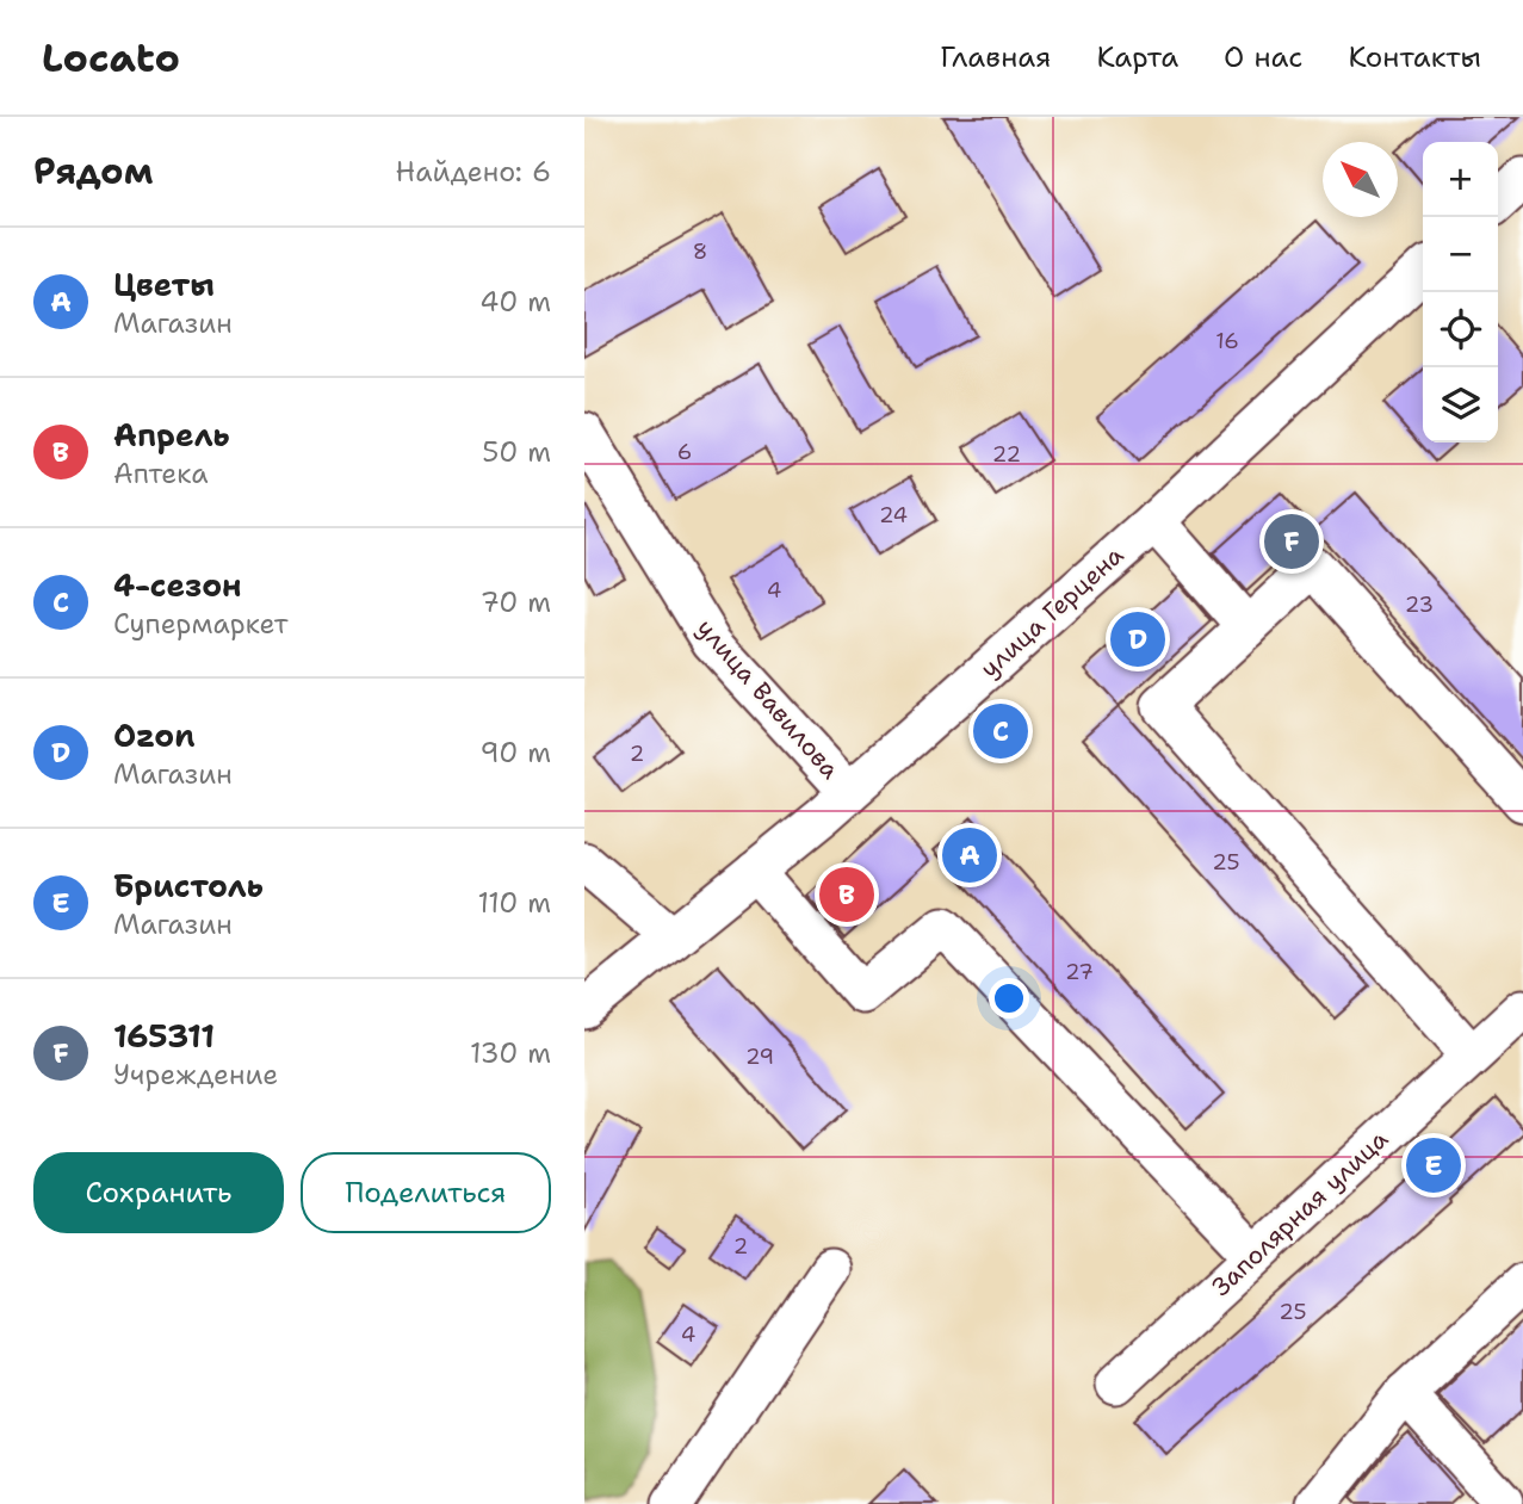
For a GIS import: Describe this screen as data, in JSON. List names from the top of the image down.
{
  "streets": {
    "street": ["улица Герцена", "улица Вавилова", "Заполярная улица"]
  },
  "crossings": [
    ["улица Герцена", "улица Вавилова"]
  ],
  "house_numbers": [
    "8",
    "16",
    "6",
    "22",
    "24",
    "4",
    "23",
    "2",
    "25",
    "27",
    "29",
    "2",
    "25",
    "4"
  ],
  "north": "top left",
  "page": {
    "header": "Locato",
    "nav": [
      "Главная",
      "Карта",
      "О нас",
      "Контакты"
    ],
    "heading": ["Рядом", "Найдено: 6"],
    "map_buttons": ["+", "−"],
    "list": [
      {
        "mark": "A",
        "name": "Цветы",
        "note": "Магазин",
        "value": "40 m"
      },
      {
        "mark": "B",
        "name": "Апрель",
        "note": "Аптека",
        "value": "50 m"
      },
      {
        "mark": "C",
        "name": "4-сезон",
        "note": "Супермаркет",
        "value": "70 m"
      },
      {
        "mark": "D",
        "name": "Ozon",
        "note": "Магазин",
        "value": "90 m"
      },
      {
        "mark": "E",
        "name": "Бристоль",
        "note": "Магазин",
        "value": "110 m"
      },
      {
        "mark": "F",
        "name": "165311",
        "note": "Учреждение",
        "value": "130 m"
      }
    ],
    "pins": [
      "F",
      "D",
      "C",
      "A",
      "B",
      "E"
    ],
    "buttons": ["Сохранить", "Поделиться"]
  }
}
